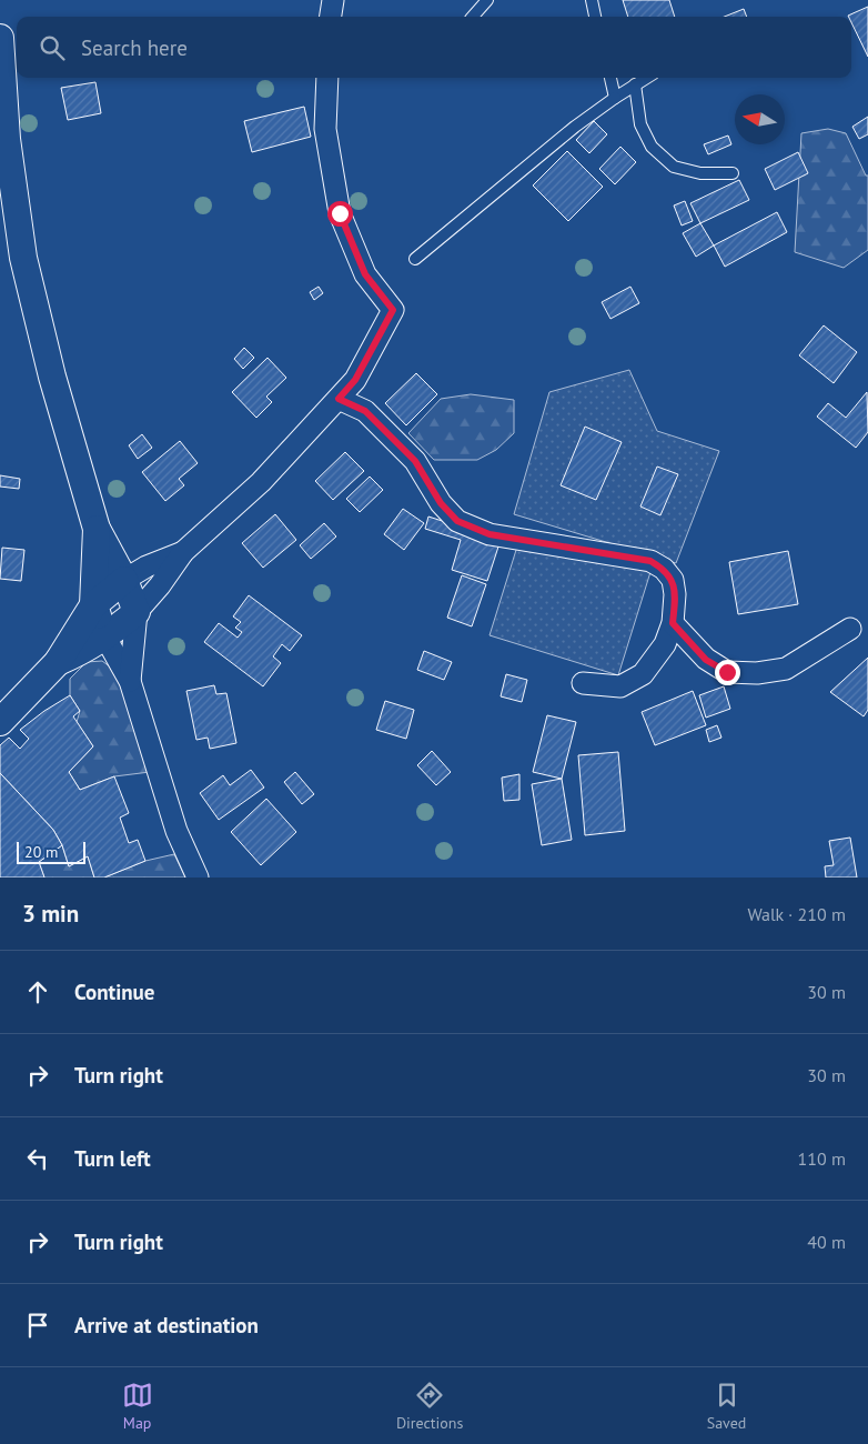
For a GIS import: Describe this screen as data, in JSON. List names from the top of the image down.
{
  "scale_bar": "20 m",
  "north": "left",
  "page": {
    "search": "Search here",
    "scale": "20 m",
    "heading": ["3 min", "Walk · 210 m"],
    "list": [
      ["Continue", "30 m"],
      ["Turn right", "30 m"],
      ["Turn left", "110 m"],
      ["Turn right", "40 m"],
      "Arrive at destination"
    ],
    "nav": ["Map", "Directions", "Saved"]
  }
}
